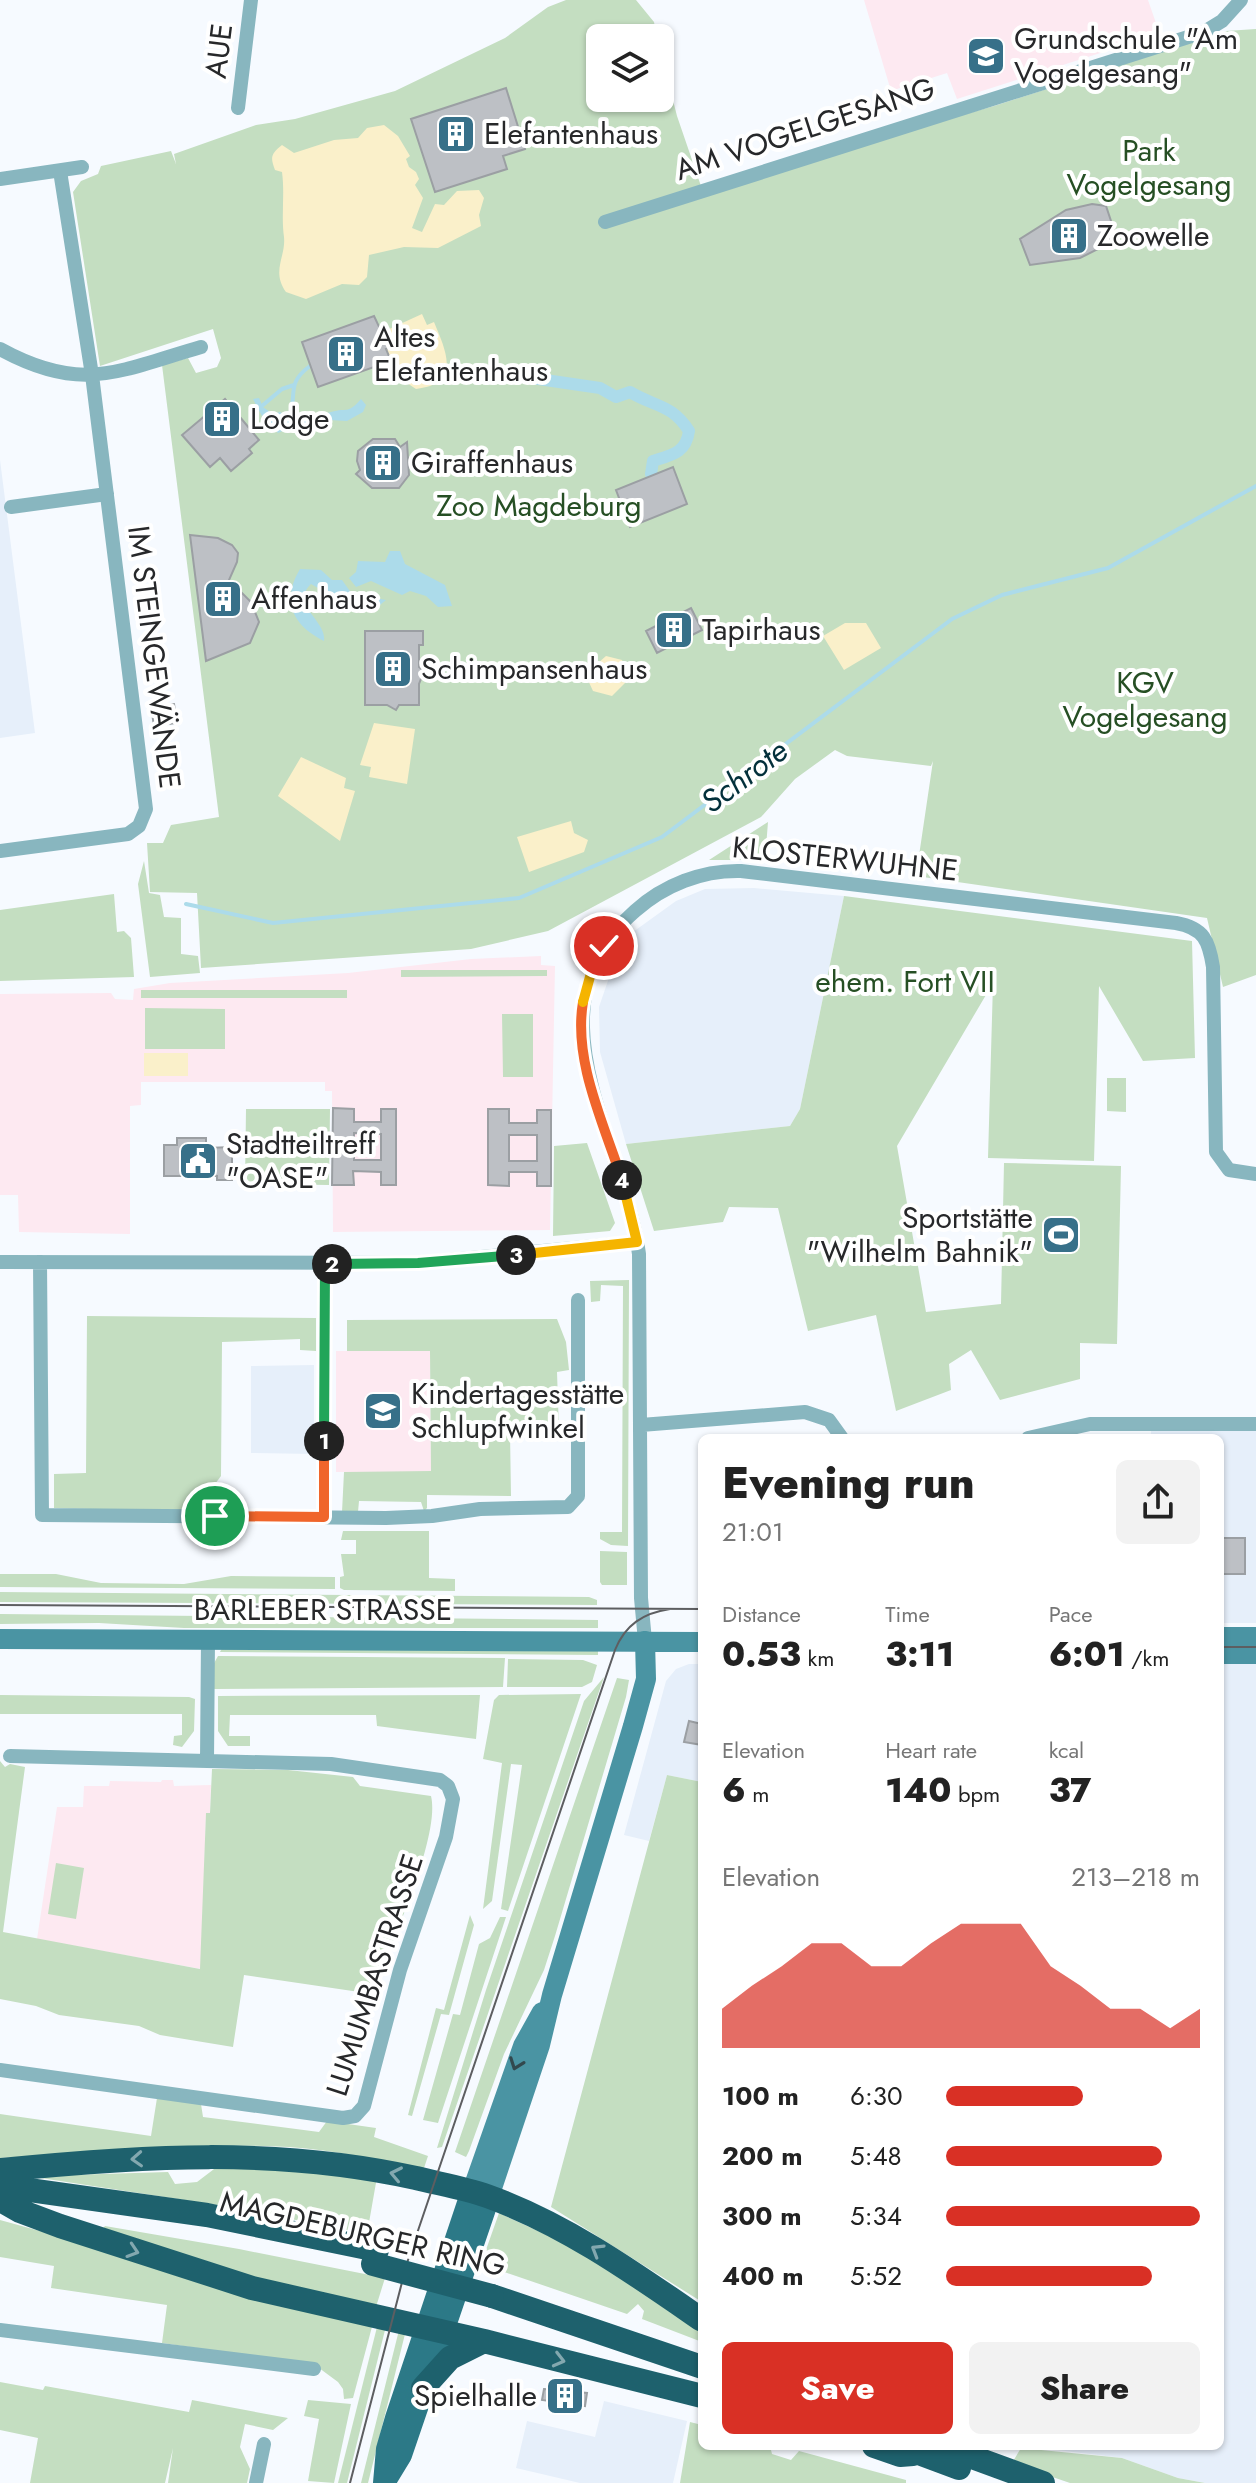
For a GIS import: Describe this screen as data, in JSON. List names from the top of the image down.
{
  "streets": {
    "highway": ["MAGDEBURGER RING"],
    "main road": ["BARLEBER STRASSE"],
    "street": [
      "AUE",
      "AM VOGELGESANG",
      "IM STEINGEWÄNDE",
      "KLOSTERWUHNE",
      "LUMUMBASTRASSE"
    ]
  },
  "crossings": [
    ["KLOSTERWUHNE", "BARLEBER STRASSE"]
  ],
  "water": ["Schrote"],
  "parks": [
    "Park Vogelgesang",
    "Zoo Magdeburg",
    "KGV Vogelgesang",
    "ehem. Fort VII"
  ],
  "places": {
    "school or university": ["Grundschule \"Am Vogelgesang\"", "Kindertagesstätte Schlupfwinkel"],
    "building": [
      "Elefantenhaus",
      "Zoowelle",
      "Altes Elefantenhaus",
      "Lodge",
      "Giraffenhaus",
      "Affenhaus",
      "Tapirhaus",
      "Schimpansenhaus",
      "Spielhalle"
    ],
    "public building": ["Stadtteiltreff \"OASE\""],
    "sports": ["Sportstätte \"Wilhelm Bahnik\""]
  },
  "page": {
    "pins": [
      "4",
      "3",
      "2",
      "1"
    ],
    "heading": ["Evening run", "21:01"],
    "stats": [
      ["Distance", "0.53 km"],
      ["Time", "3:11"],
      ["Pace", "6:01 /km"],
      ["Elevation", "6 m"],
      ["Heart rate", "140 bpm"],
      ["kcal", "37"]
    ],
    "chart": ["Elevation", "213–218 m"],
    "list": [
      {
        "name": "100 m",
        "note": "6:30"
      },
      {
        "name": "200 m",
        "note": "5:48"
      },
      {
        "name": "300 m",
        "note": "5:34"
      },
      {
        "name": "400 m",
        "note": "5:52"
      }
    ],
    "buttons": ["Save", "Share"]
  }
}
